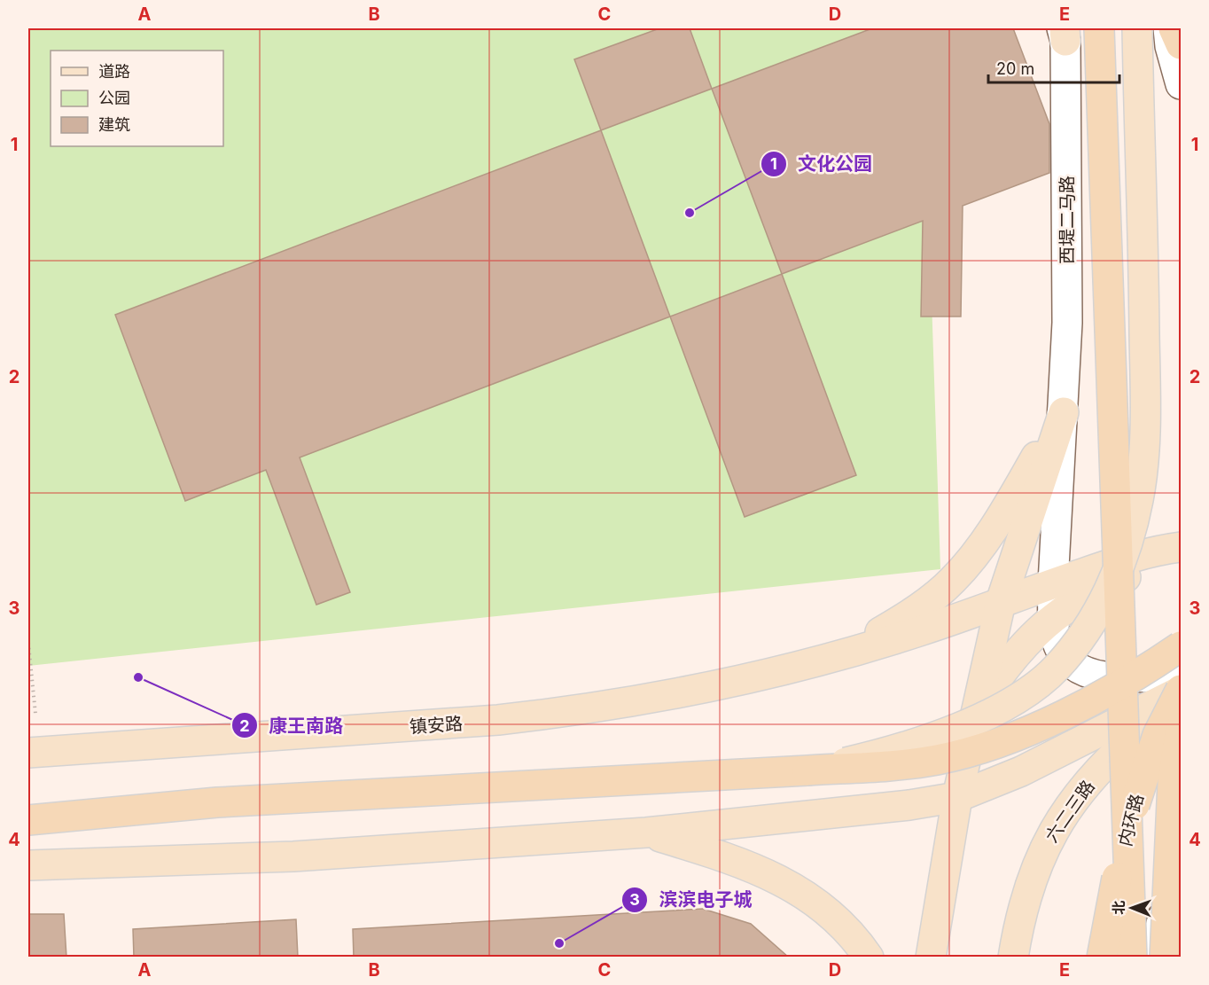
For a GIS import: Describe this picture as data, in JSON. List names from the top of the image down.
{
  "streets": {
    "highway": ["内环路"],
    "main road": ["西堤二马路", "镇安路", "六二三路"]
  },
  "places": ["文化公园", "康王南路", "滨滨电子城"],
  "legend": ["道路", "公园", "建筑"],
  "scale_bar": "20 m",
  "north": "left",
  "grid": {
    "columns": [
      "A",
      "B",
      "C",
      "D",
      "E"
    ],
    "rows": [
      "1",
      "2",
      "3",
      "4"
    ]
  }
}
